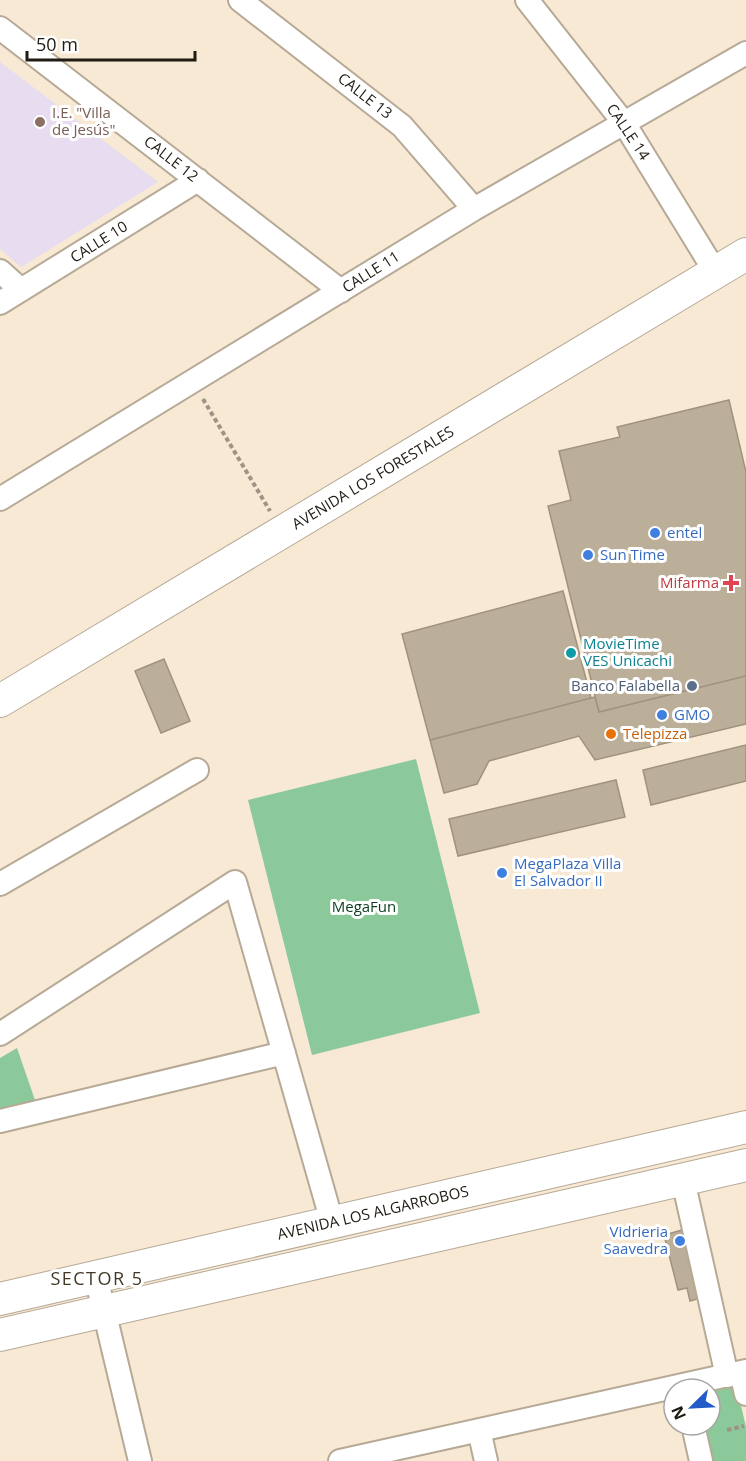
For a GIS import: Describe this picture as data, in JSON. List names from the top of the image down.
{
  "streets": {
    "street": [
      "CALLE 13",
      "CALLE 14",
      "CALLE 12",
      "CALLE 10",
      "CALLE 11",
      "AVENIDA LOS FORESTALES",
      "AVENIDA LOS ALGARROBOS"
    ]
  },
  "crossings": [
    ["CALLE 13", "CALLE 11"],
    ["CALLE 14", "CALLE 11"],
    ["CALLE 14", "AVENIDA LOS FORESTALES"],
    ["CALLE 12", "CALLE 10"],
    ["CALLE 12", "CALLE 11"]
  ],
  "districts": ["SECTOR 5"],
  "parks": ["MegaFun"],
  "places": {
    "other": [
      "I.E. \"Villa de Jesús\"",
      "entel",
      "Sun Time",
      "MovieTime VES Unicachi",
      "Banco Falabella",
      "GMO",
      "Telepizza",
      "MegaPlaza Villa El Salvador II",
      "Vidrieria Saavedra"
    ],
    "health": ["Mifarma"]
  },
  "scale_bar": "50 m",
  "north": "bottom left"
}
